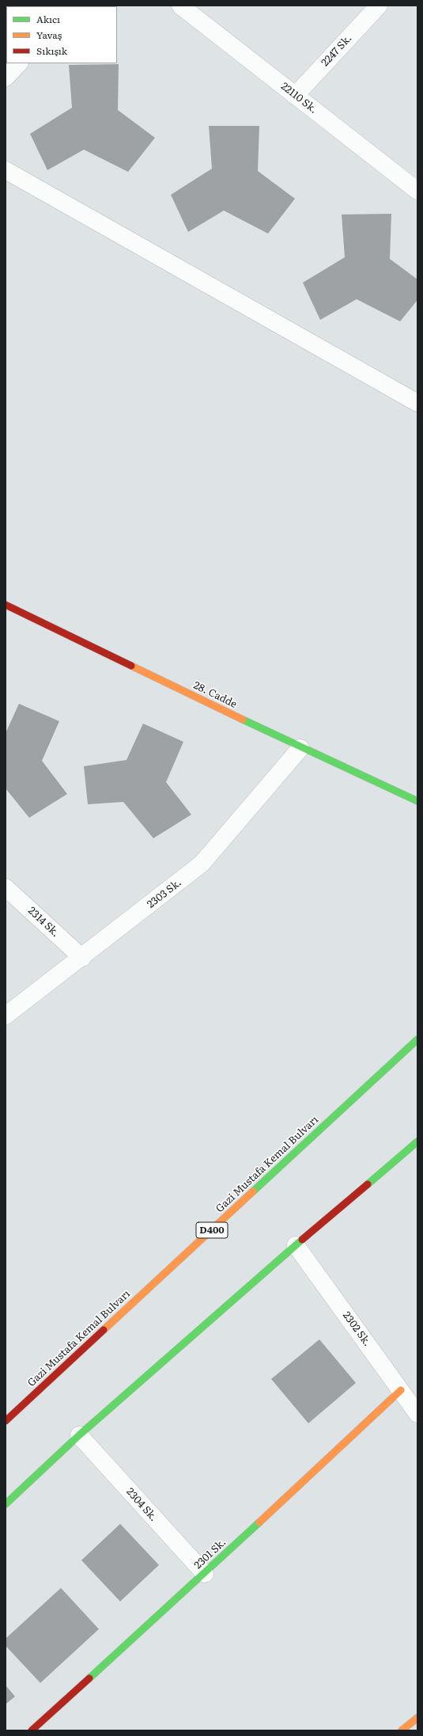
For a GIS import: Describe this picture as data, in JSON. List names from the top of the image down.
{
  "streets": {
    "main road": [
      "28. Cadde",
      "Gazi Mustafa Kemal Bulvarı",
      "D400",
      "2301 Sk."
    ],
    "street": [
      "2247 Sk.",
      "22110 Sk.",
      "2303 Sk.",
      "2314 Sk.",
      "2302 Sk.",
      "2304 Sk."
    ]
  },
  "crossings": [
    ["2247 Sk.", "22110 Sk."],
    ["28. Cadde", "2303 Sk."],
    ["2303 Sk.", "2314 Sk."],
    ["2302 Sk.", "2301 Sk."],
    ["2304 Sk.", "2301 Sk."]
  ],
  "legend": ["Akıcı", "Yavaş", "Sıkışık"]
}
